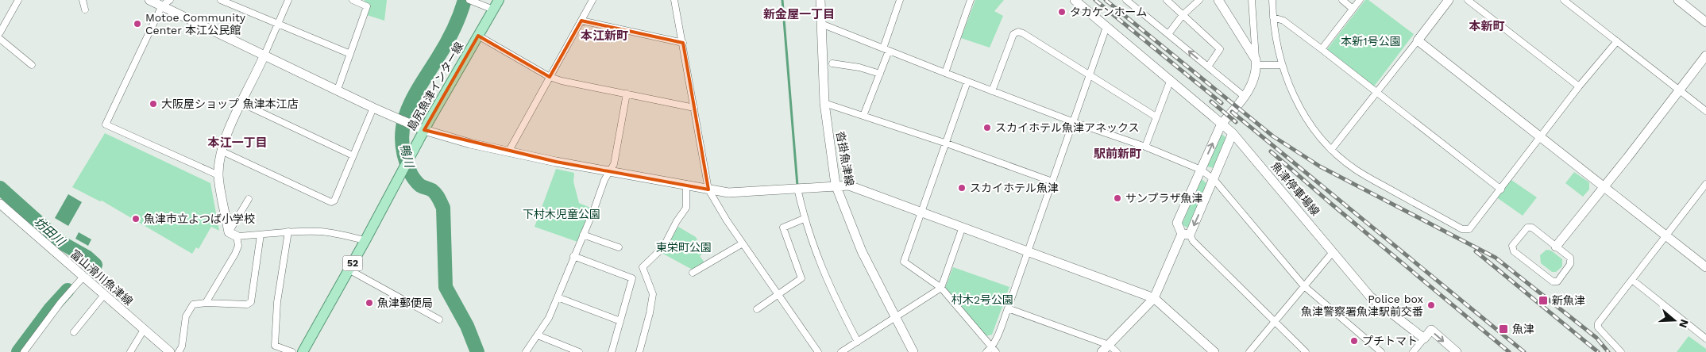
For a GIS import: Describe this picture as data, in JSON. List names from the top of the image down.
{
  "streets": {
    "main road": ["島尻魚津インター線", "52"],
    "street": ["沓掛魚津線", "魚津停車場線", "富山滑川魚津線"]
  },
  "districts": [
    "新金屋一丁目",
    "本新町",
    "本江新町",
    "本江一丁目",
    "駅前新町"
  ],
  "water": ["鴨川", "坊田川"],
  "parks": [
    "本新1号公園",
    "下村木児童公園",
    "東栄町公園",
    "村木2号公園"
  ],
  "places": {
    "other": [
      "タカケンホーム",
      "Motoe Community Center 本江公民館",
      "大阪屋ショップ 魚津本江店",
      "スカイホテル魚津アネックス",
      "スカイホテル魚津",
      "サンプラザ魚津",
      "魚津市立よつば小学校",
      "魚津郵便局",
      "Police box 魚津警察署魚津駅前交番",
      "プチトマト"
    ],
    "transit": ["新魚津", "魚津"]
  },
  "north": "right"
}
